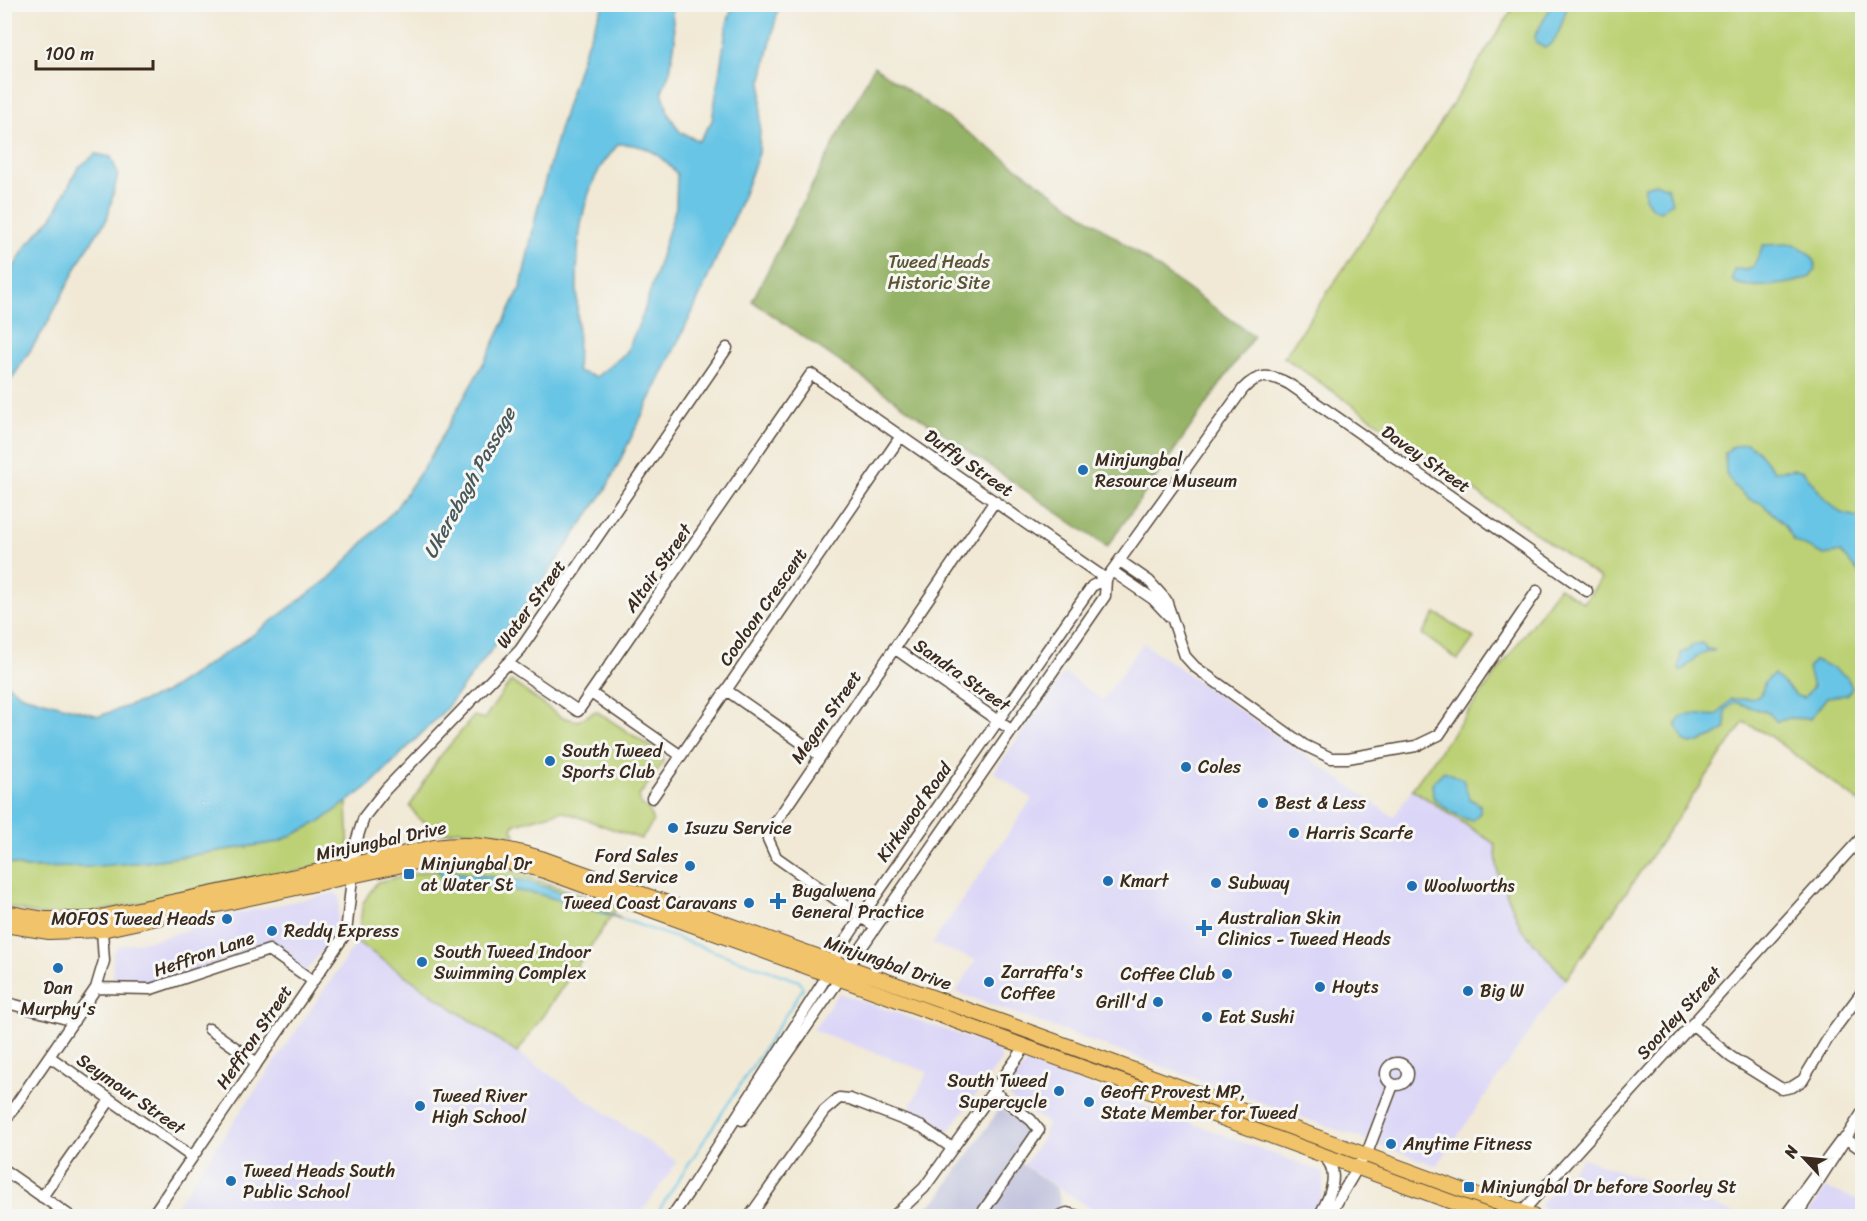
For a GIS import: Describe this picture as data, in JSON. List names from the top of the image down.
{
  "streets": {
    "main road": ["Minjungbal Drive"],
    "street": [
      "Davey Street",
      "Duffy Street",
      "Altair Street",
      "Water Street",
      "Cooloon Crescent",
      "Sandra Street",
      "Megan Street",
      "Kirkwood Road",
      "Heffron Lane",
      "Soorley Street",
      "Heffron Street",
      "Seymour Street"
    ]
  },
  "crossings": [
    ["Davey Street", "Kirkwood Road"],
    ["Duffy Street", "Altair Street"],
    ["Duffy Street", "Cooloon Crescent"],
    ["Duffy Street", "Megan Street"],
    ["Duffy Street", "Kirkwood Road"],
    ["Altair Street", "Water Street"],
    ["Water Street", "Minjungbal Drive"],
    ["Water Street", "Heffron Street"],
    ["Sandra Street", "Megan Street"],
    ["Sandra Street", "Kirkwood Road"],
    ["Megan Street", "Kirkwood Road"],
    ["Kirkwood Road", "Minjungbal Drive"],
    ["Minjungbal Drive", "Soorley Street"],
    ["Minjungbal Drive", "Heffron Street"],
    ["Heffron Lane", "Heffron Street"],
    ["Heffron Street", "Seymour Street"]
  ],
  "water": ["Ukerebagh Passage"],
  "parks": ["Tweed Heads Historic Site"],
  "places": {
    "other": [
      "Minjungbal Resource Museum",
      "South Tweed Sports Club",
      "Coles",
      "Best & Less",
      "Isuzu Service",
      "Harris Scarfe",
      "Ford Sales and Service",
      "Kmart",
      "Subway",
      "Woolworths",
      "Tweed Coast Caravans",
      "MOFOS Tweed Heads",
      "Reddy Express",
      "South Tweed Indoor Swimming Complex",
      "Dan Murphy's",
      "Coffee Club",
      "Zarraffa's Coffee",
      "Hoyts",
      "Big W",
      "Grill'd",
      "Eat Sushi",
      "South Tweed Supercycle",
      "Geoff Provest MP, State Member for Tweed",
      "Tweed River High School",
      "Anytime Fitness",
      "Tweed Heads South Public School"
    ],
    "transit": ["Minjungbal Dr at Water St", "Minjungbal Dr before Soorley St"],
    "health": ["Bugalwena General Practice", "Australian Skin Clinics - Tweed Heads"]
  },
  "scale_bar": "100 m",
  "north": "top left"
}
